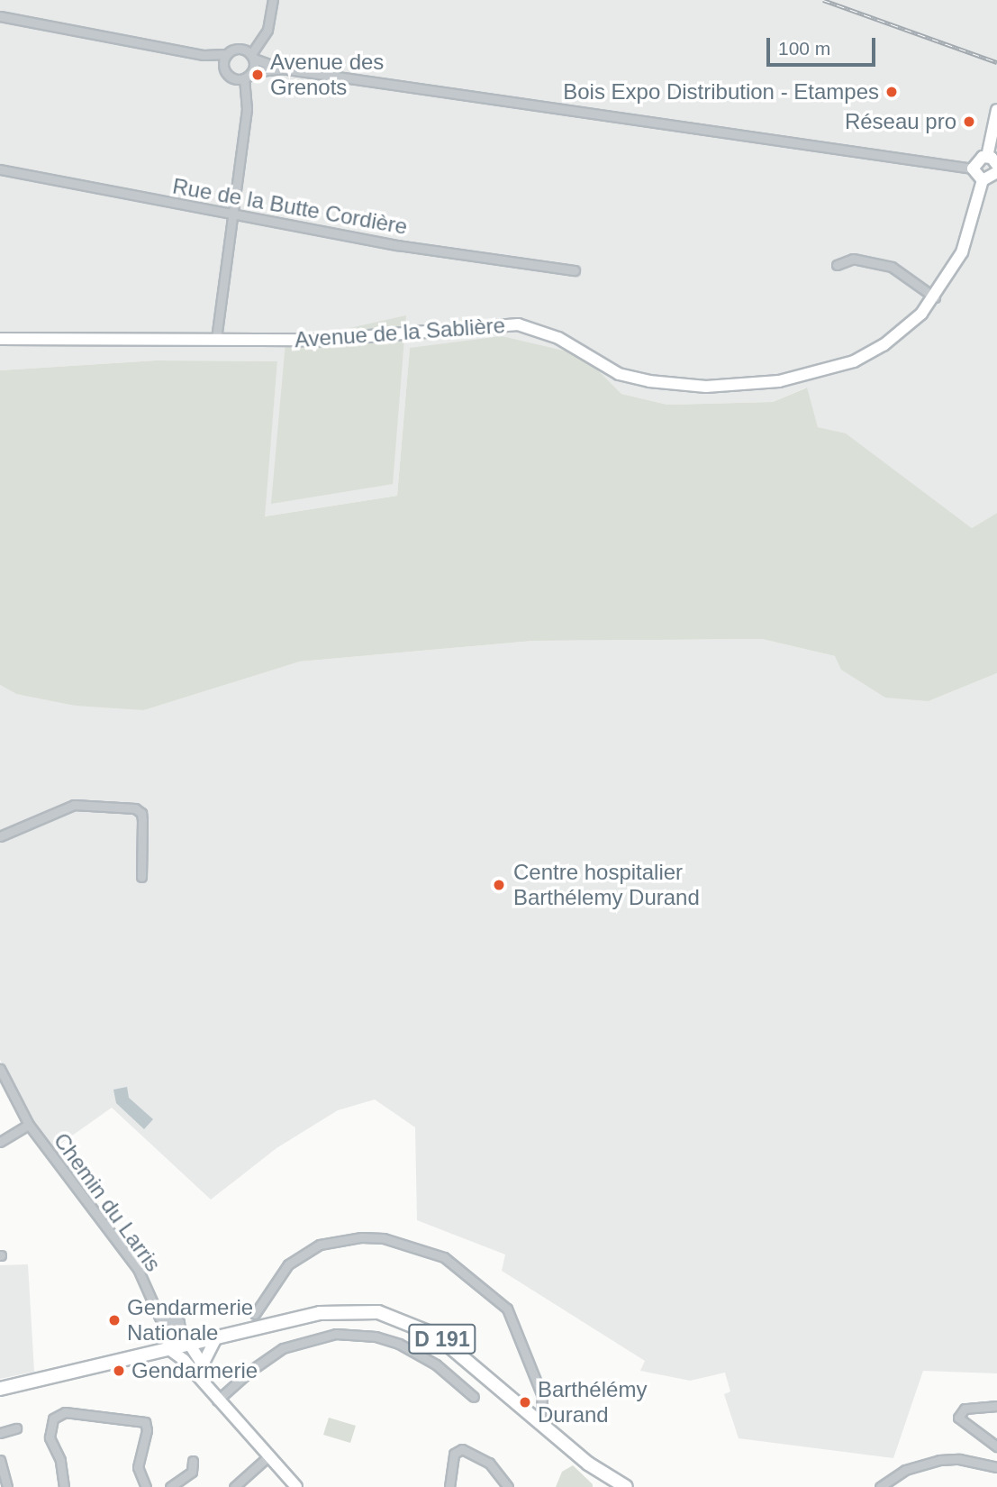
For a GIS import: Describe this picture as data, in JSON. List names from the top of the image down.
{
  "streets": {
    "main road": ["Avenue de la Sablière", "D 191"],
    "street": ["Rue de la Butte Cordière", "Chemin du Larris"]
  },
  "crossings": [
    ["Chemin du Larris", "D 191"]
  ],
  "places": [
    "Avenue des Grenots",
    "Bois Expo Distribution - Etampes",
    "Réseau pro",
    "Centre hospitalier Barthélemy Durand",
    "Gendarmerie Nationale",
    "Gendarmerie",
    "Barthélémy Durand"
  ],
  "scale_bar": "100 m"
}
